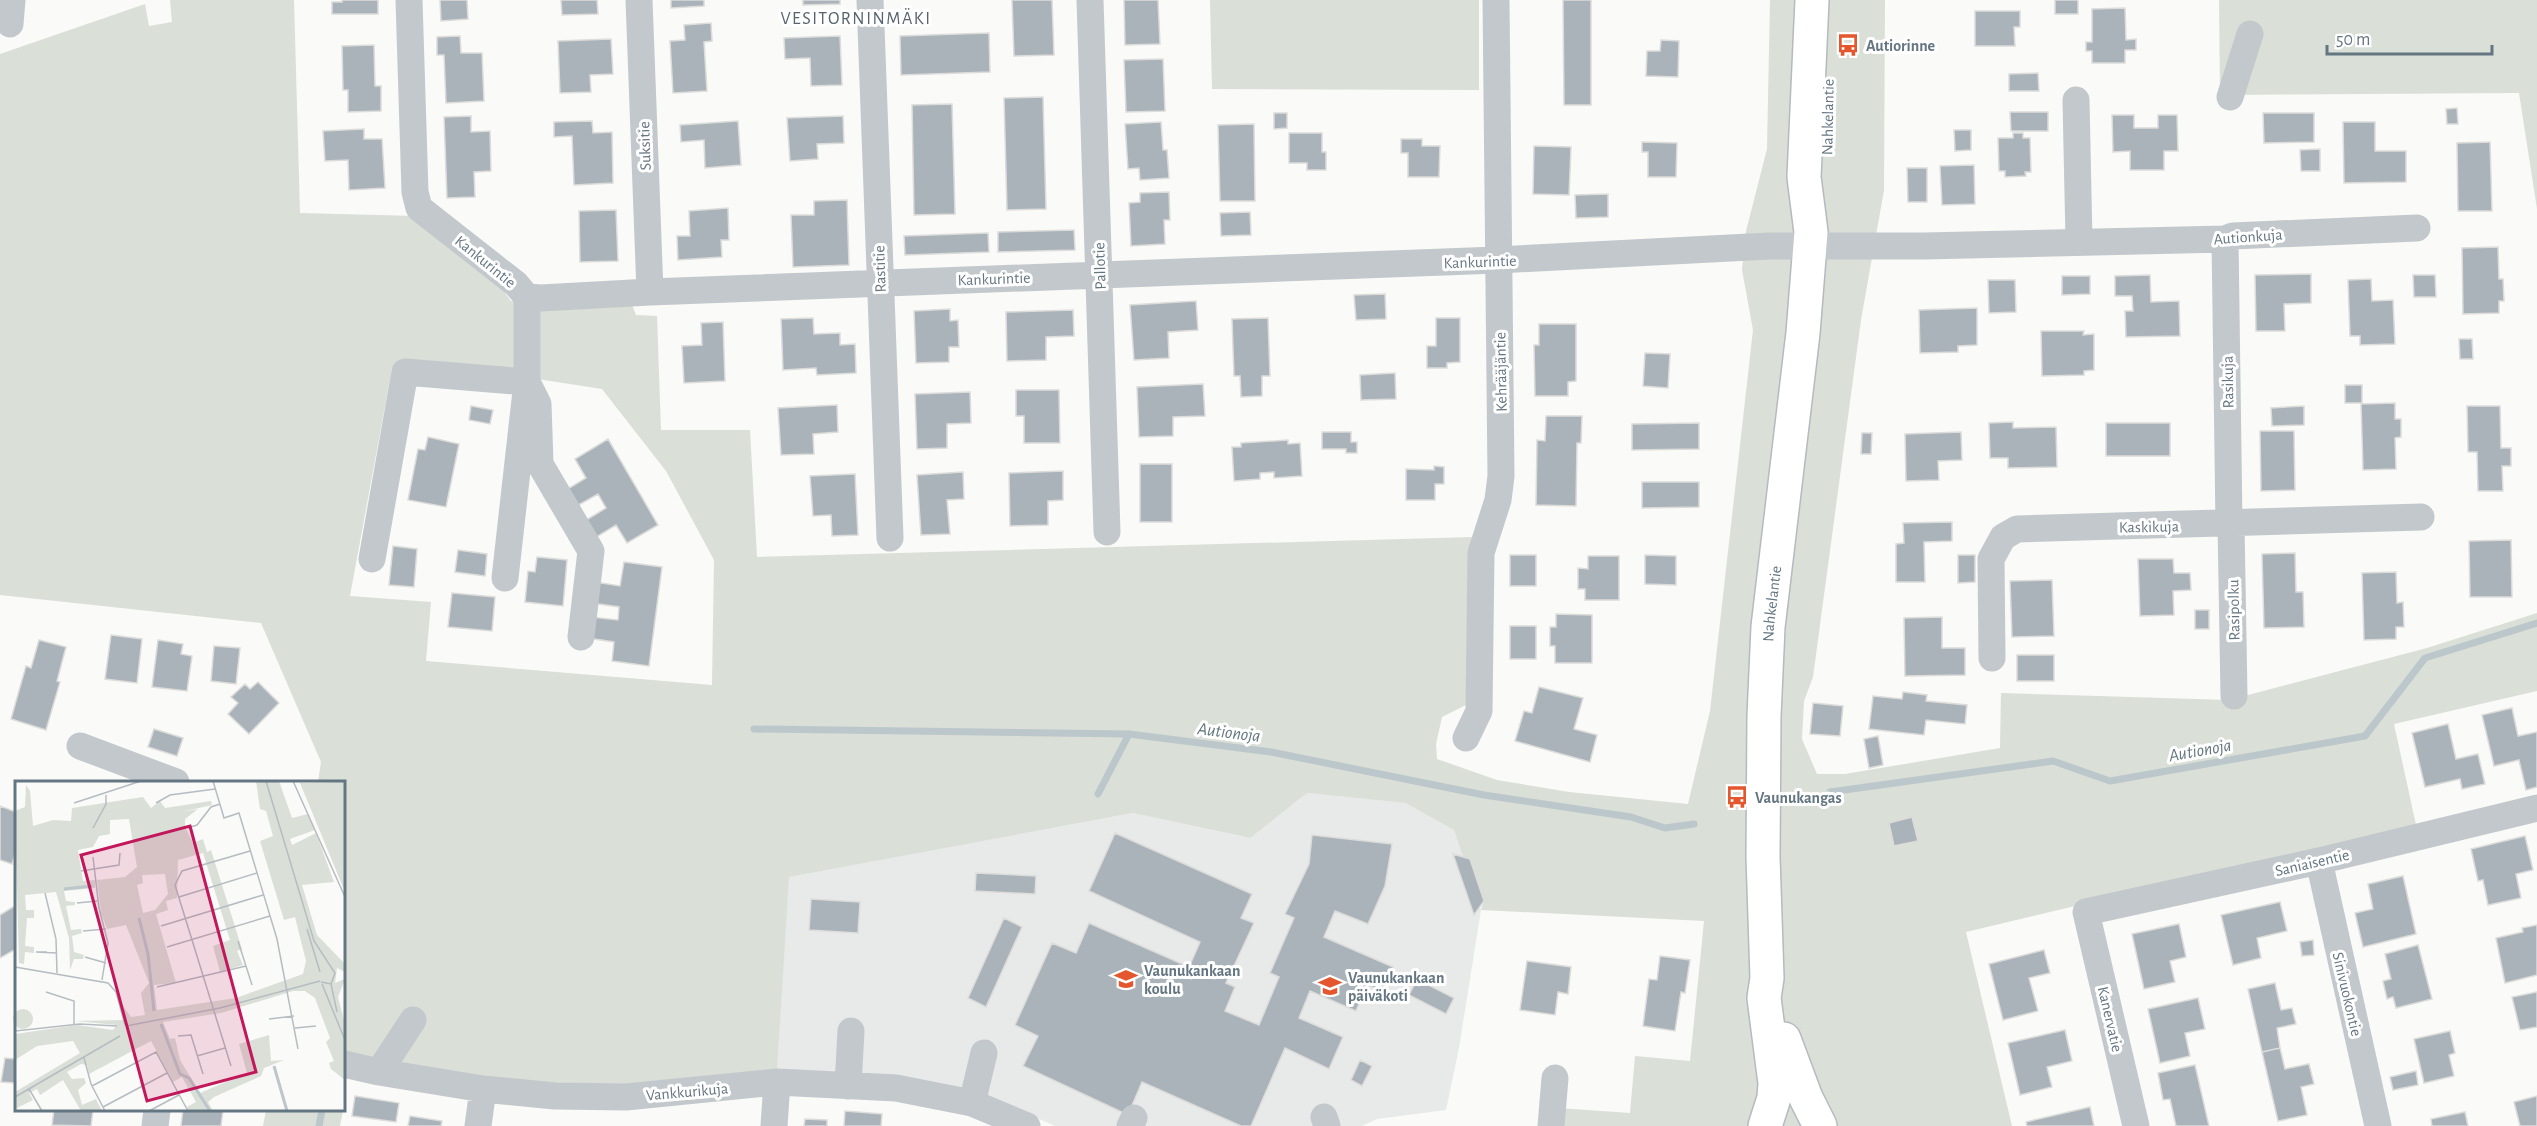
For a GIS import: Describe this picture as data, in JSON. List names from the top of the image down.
{
  "streets": {
    "main road": ["Nahkelantie"],
    "street": [
      "Suksitie",
      "Autionkuja",
      "Kankurintie",
      "Pallotie",
      "Rastitie",
      "Kehrääjäntie",
      "Rasikuja",
      "Kaskikuja",
      "Rasipolku",
      "Saniaisentie",
      "Sinivuokontie",
      "Kanervatie",
      "Vankkurikuja"
    ]
  },
  "crossings": [
    ["Nahkelantie", "Autionkuja"],
    ["Nahkelantie", "Kankurintie"],
    ["Suksitie", "Kankurintie"],
    ["Autionkuja", "Kankurintie"],
    ["Autionkuja", "Rasikuja"],
    ["Kankurintie", "Pallotie"],
    ["Kankurintie", "Rastitie"],
    ["Kankurintie", "Kehrääjäntie"],
    ["Rasikuja", "Kaskikuja"],
    ["Rasikuja", "Rasipolku"],
    ["Kaskikuja", "Rasipolku"],
    ["Saniaisentie", "Sinivuokontie"],
    ["Saniaisentie", "Kanervatie"]
  ],
  "districts": ["VESITORNINMÄKI"],
  "water": ["Autionoja"],
  "places": {
    "bus stop": ["Autiorinne", "Vaunukangas"],
    "school or university": ["Vaunukankaan koulu", "Vaunukankaan päiväkoti"]
  },
  "scale_bar": "50 m"
}
